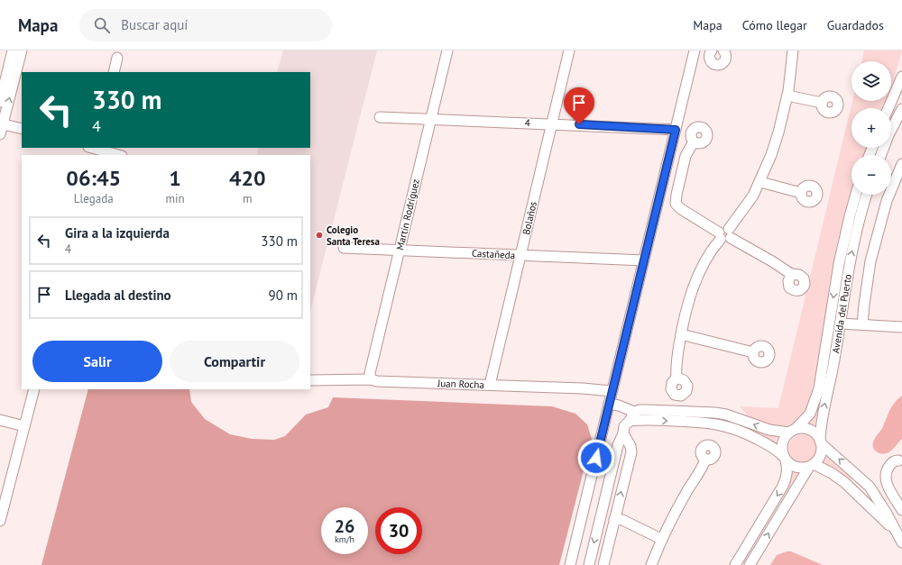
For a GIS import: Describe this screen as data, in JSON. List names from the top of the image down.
{
  "streets": {
    "street": [
      "4",
      "Martín Rodríguez",
      "Bolaños",
      "Castañeda",
      "Avenida del Puerto",
      "Juan Rocha"
    ]
  },
  "crossings": [
    ["4", "Martín Rodríguez"],
    ["4", "Bolaños"],
    ["Martín Rodríguez", "Castañeda"],
    ["Martín Rodríguez", "Juan Rocha"],
    ["Bolaños", "Castañeda"],
    ["Bolaños", "Juan Rocha"]
  ],
  "places": ["Colegio Santa Teresa"],
  "page": {
    "header": "Mapa",
    "search": "Buscar aquí",
    "nav": ["Mapa", "Cómo llegar", "Guardados"],
    "map_buttons": ["+", "−"],
    "turn": ["330 m", "4"],
    "eta": [
      "06:45",
      "Llegada",
      "1",
      "min",
      "420",
      "m"
    ],
    "list": [
      {
        "name": "Gira a la izquierda",
        "note": "4",
        "value": "330 m"
      },
      {
        "name": "Llegada al destino",
        "value": "90 m"
      }
    ],
    "buttons": ["Salir", "Compartir"],
    "speed": "26 km/h",
    "limit": "30"
  }
}
